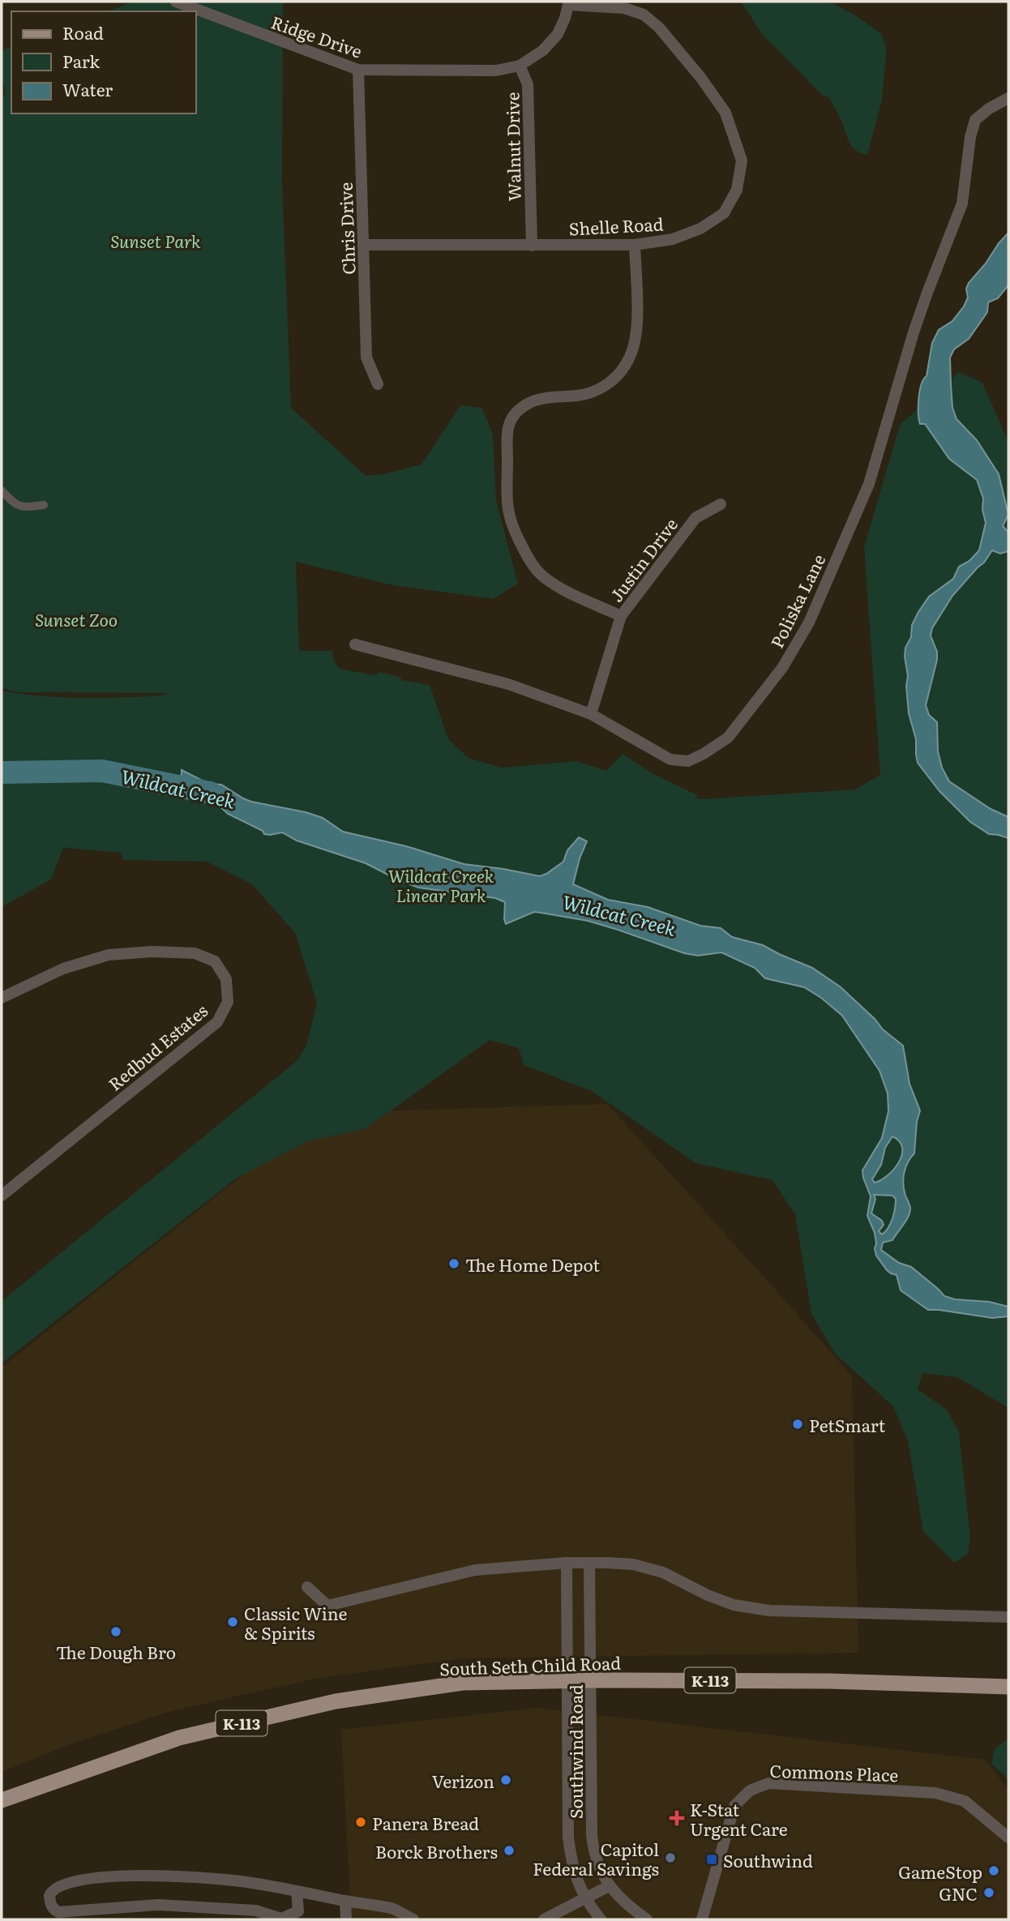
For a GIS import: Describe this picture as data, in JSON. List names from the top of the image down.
{
  "streets": {
    "main road": ["South Seth Child Road", "K-113"],
    "street": [
      "Ridge Drive",
      "Walnut Drive",
      "Shelle Road",
      "Chris Drive",
      "Justin Drive",
      "Poliska Lane",
      "Redbud Estates",
      "Southwind Road",
      "Commons Place"
    ]
  },
  "crossings": [
    ["Ridge Drive", "Walnut Drive"],
    ["Ridge Drive", "Chris Drive"],
    ["Walnut Drive", "Shelle Road"],
    ["Shelle Road", "Chris Drive"],
    ["Justin Drive", "Poliska Lane"],
    ["South Seth Child Road", "Southwind Road"]
  ],
  "water": ["Wildcat Creek"],
  "parks": ["Sunset Park", "Sunset Zoo", "Wildcat Creek Linear Park"],
  "places": {
    "other": [
      "The Home Depot",
      "PetSmart",
      "Classic Wine & Spirits",
      "The Dough Bro",
      "Verizon",
      "Panera Bread",
      "Borck Brothers",
      "Capitol Federal Savings",
      "GameStop",
      "GNC"
    ],
    "health": ["K-Stat Urgent Care"],
    "transit": ["Southwind"]
  },
  "legend": ["Road", "Park", "Water"]
}
